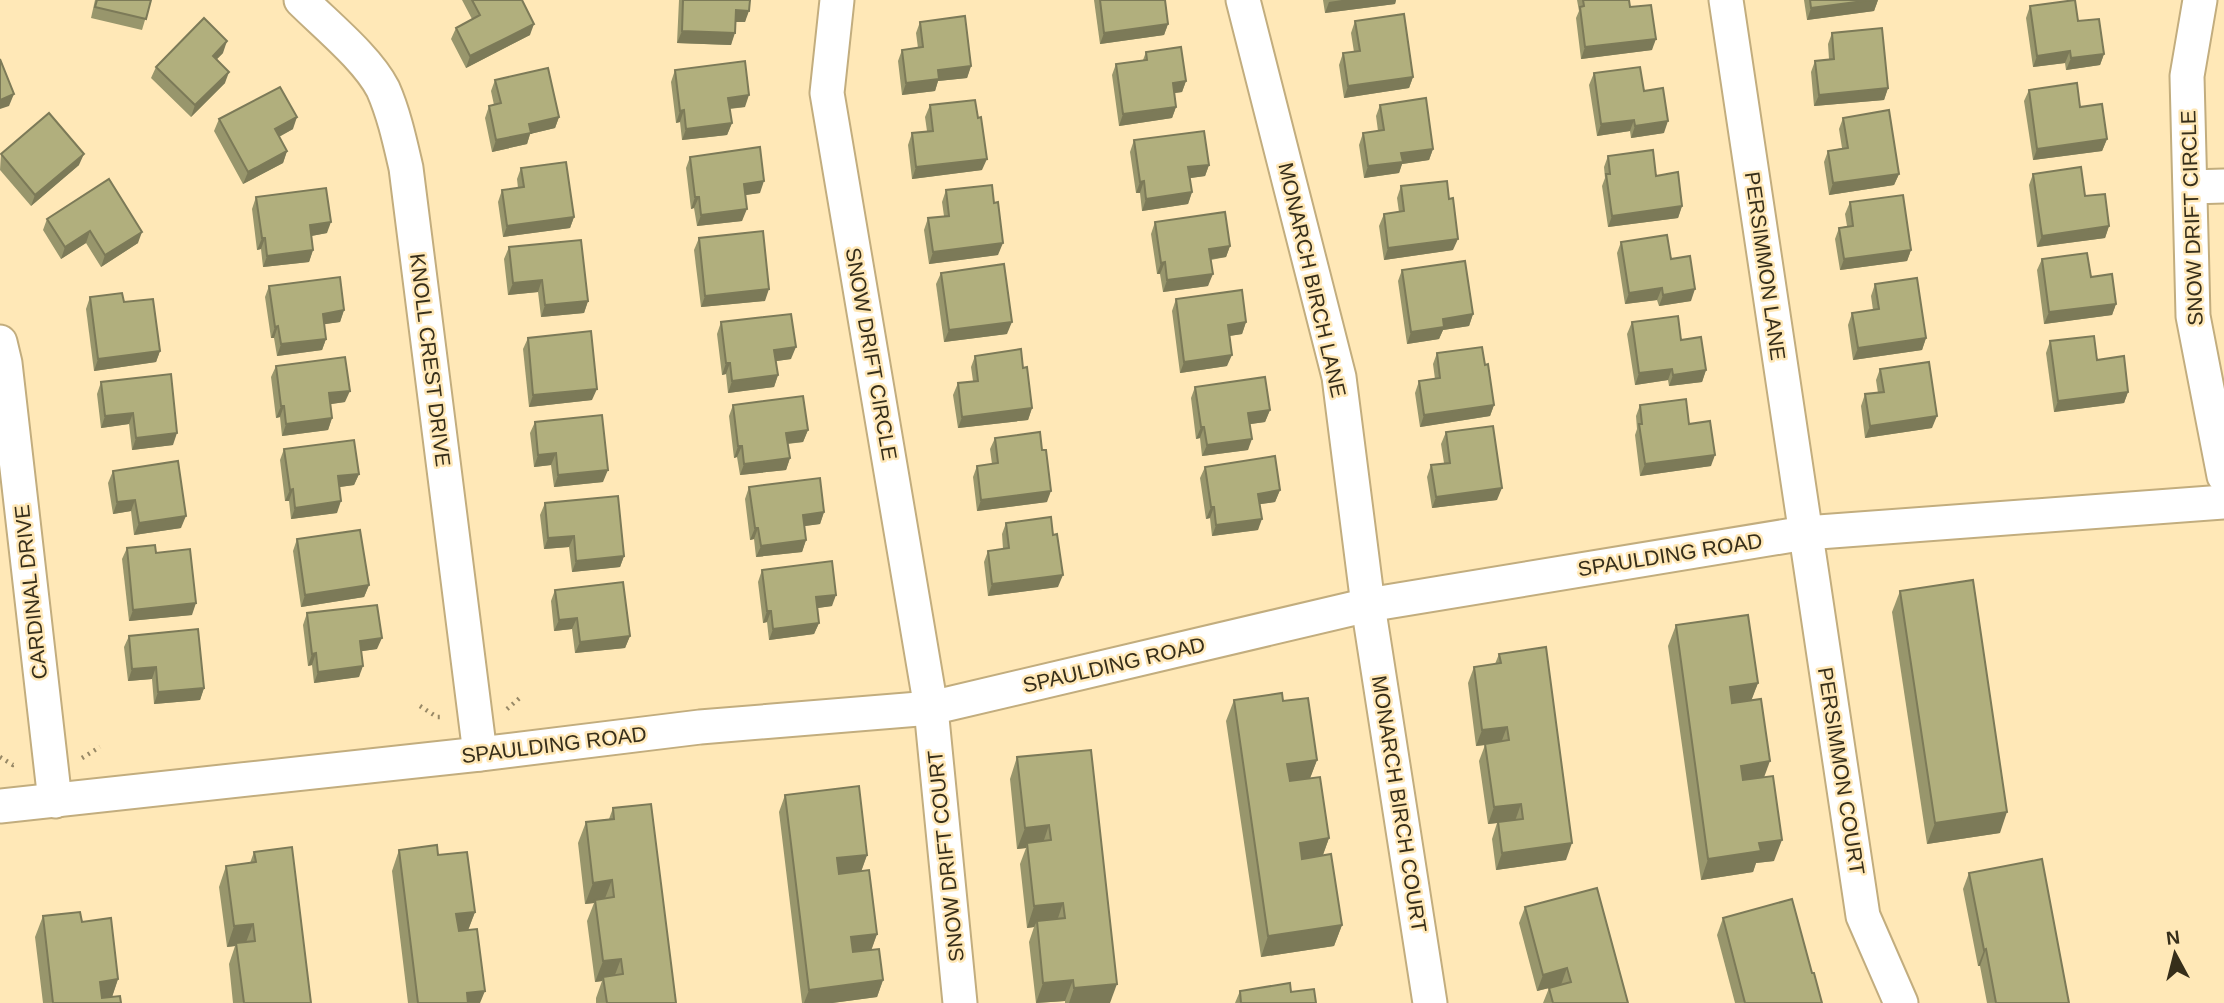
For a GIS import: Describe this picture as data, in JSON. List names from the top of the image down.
{
  "streets": {
    "street": [
      "SNOW DRIFT CIRCLE",
      "PERSIMMON LANE",
      "MONARCH BIRCH LANE",
      "KNOLL CREST DRIVE",
      "SPAULDING ROAD",
      "CARDINAL DRIVE",
      "PERSIMMON COURT",
      "MONARCH BIRCH COURT",
      "SNOW DRIFT COURT"
    ]
  },
  "crossings": [
    ["SNOW DRIFT CIRCLE", "SPAULDING ROAD"],
    ["SNOW DRIFT CIRCLE", "SNOW DRIFT COURT"],
    ["PERSIMMON LANE", "SPAULDING ROAD"],
    ["PERSIMMON LANE", "PERSIMMON COURT"],
    ["MONARCH BIRCH LANE", "SPAULDING ROAD"],
    ["MONARCH BIRCH LANE", "MONARCH BIRCH COURT"],
    ["KNOLL CREST DRIVE", "SPAULDING ROAD"],
    ["SPAULDING ROAD", "CARDINAL DRIVE"],
    ["SPAULDING ROAD", "PERSIMMON COURT"],
    ["SPAULDING ROAD", "MONARCH BIRCH COURT"],
    ["SPAULDING ROAD", "SNOW DRIFT COURT"]
  ],
  "north": "top"
}
